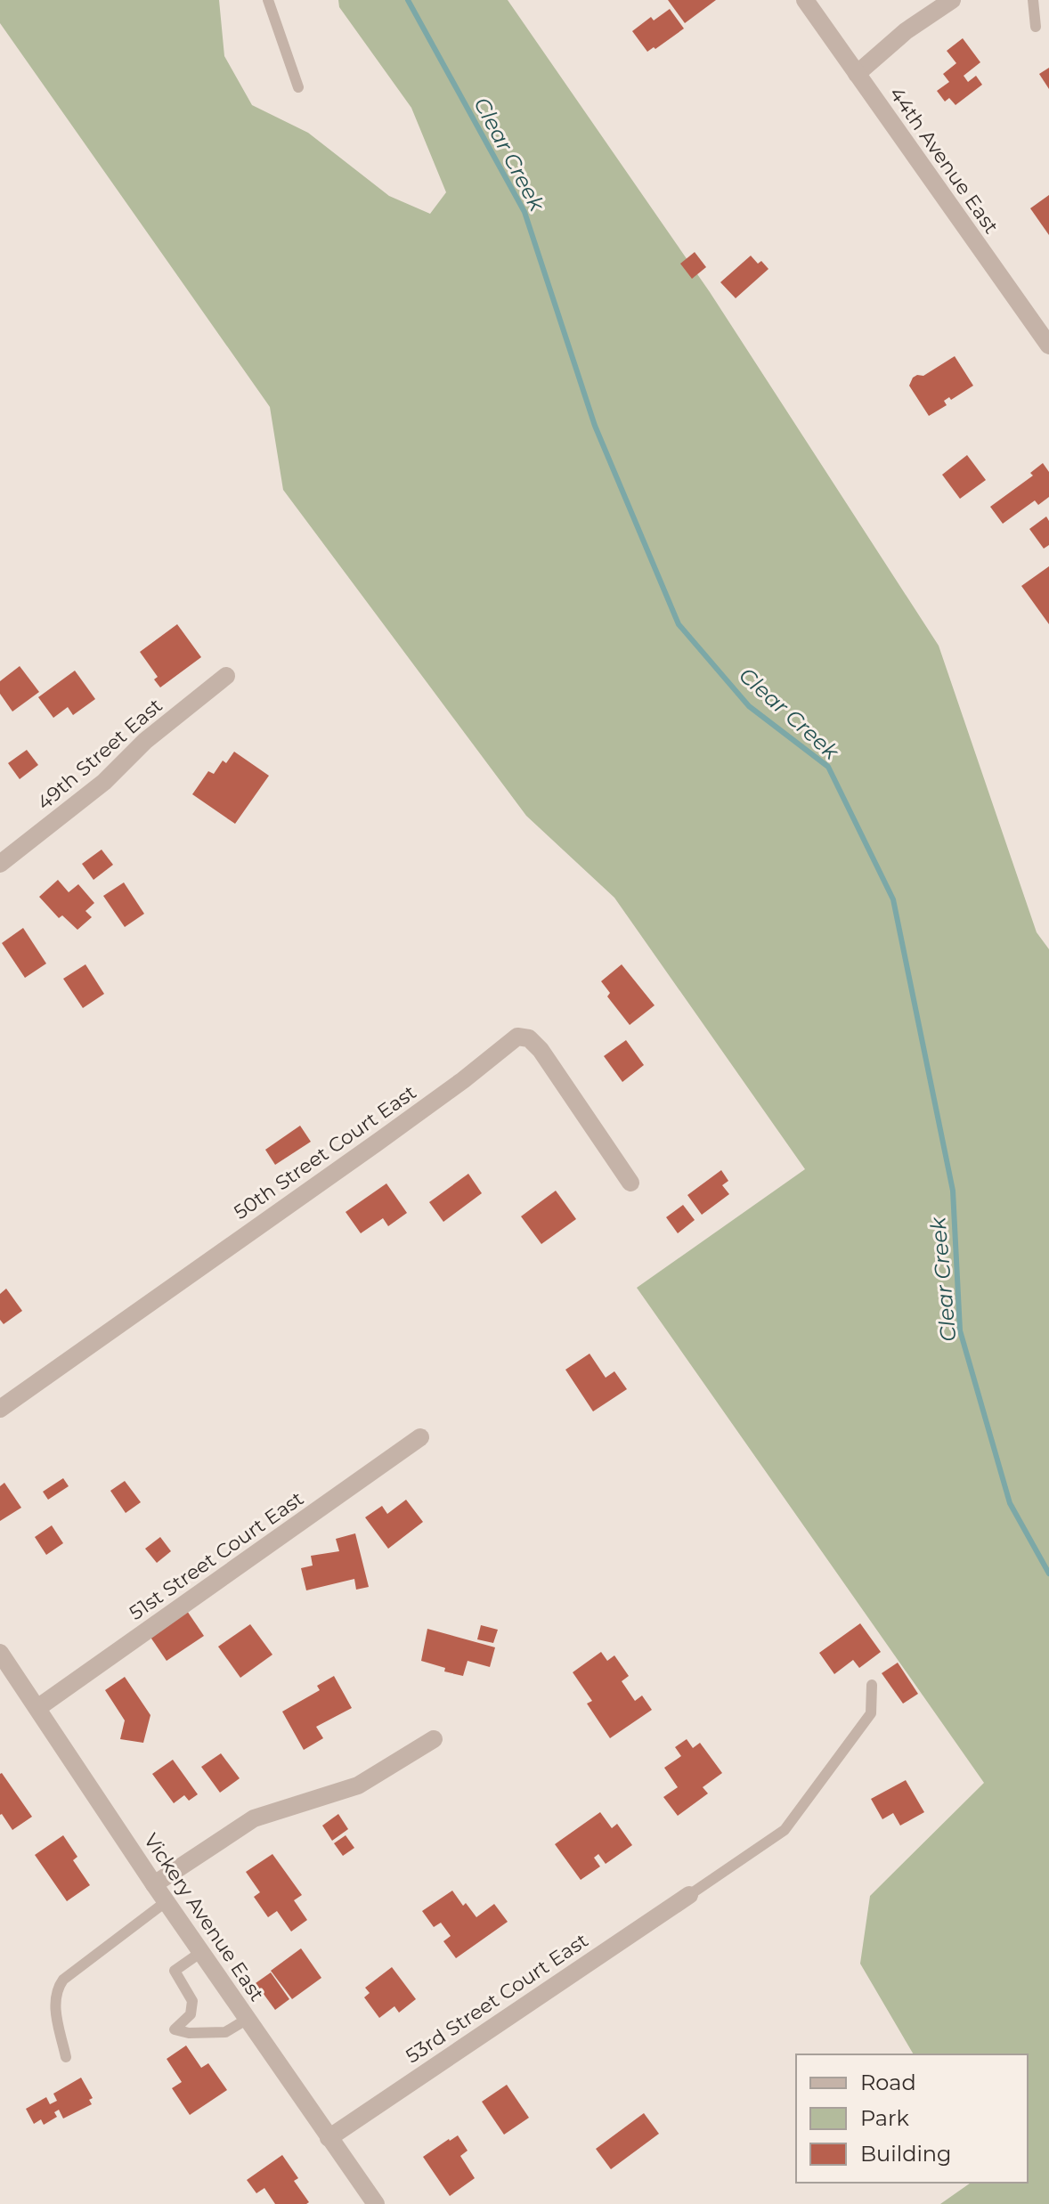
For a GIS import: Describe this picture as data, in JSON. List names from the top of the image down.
{
  "streets": {
    "street": [
      "44th Avenue East",
      "49th Street East",
      "50th Street Court East",
      "51st Street Court East",
      "Vickery Avenue East",
      "53rd Street Court East"
    ]
  },
  "crossings": [
    ["51st Street Court East", "Vickery Avenue East"],
    ["Vickery Avenue East", "53rd Street Court East"]
  ],
  "water": ["Clear Creek"],
  "legend": ["Road", "Park", "Building"]
}
